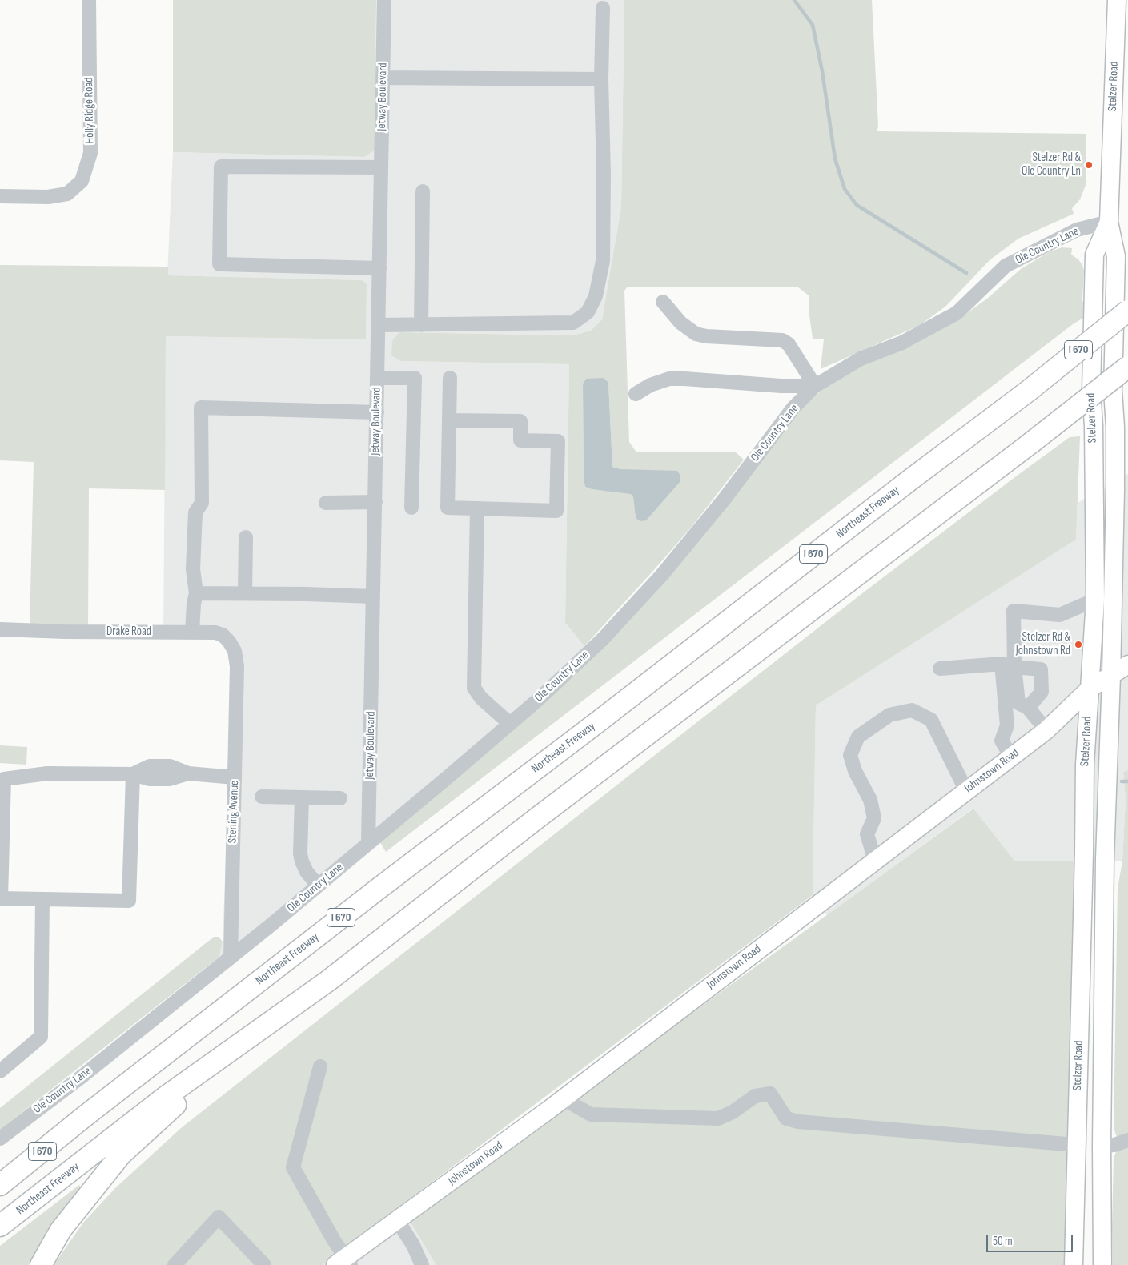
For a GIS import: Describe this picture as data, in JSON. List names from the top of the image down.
{
  "streets": {
    "highway": ["I 670", "Northeast Freeway"],
    "main road": ["Stelzer Road", "Johnstown Road"],
    "street": [
      "Jetway Boulevard",
      "Holly Ridge Road",
      "Ole Country Lane",
      "Drake Road",
      "Sterling Avenue"
    ]
  },
  "crossings": [
    ["Stelzer Road", "Ole Country Lane"],
    ["Stelzer Road", "Johnstown Road"],
    ["Jetway Boulevard", "Ole Country Lane"],
    ["Ole Country Lane", "Sterling Avenue"],
    ["Drake Road", "Sterling Avenue"]
  ],
  "places": ["Stelzer Rd & Ole Country Ln", "Stelzer Rd & Johnstown Rd"],
  "scale_bar": "50 m"
}
